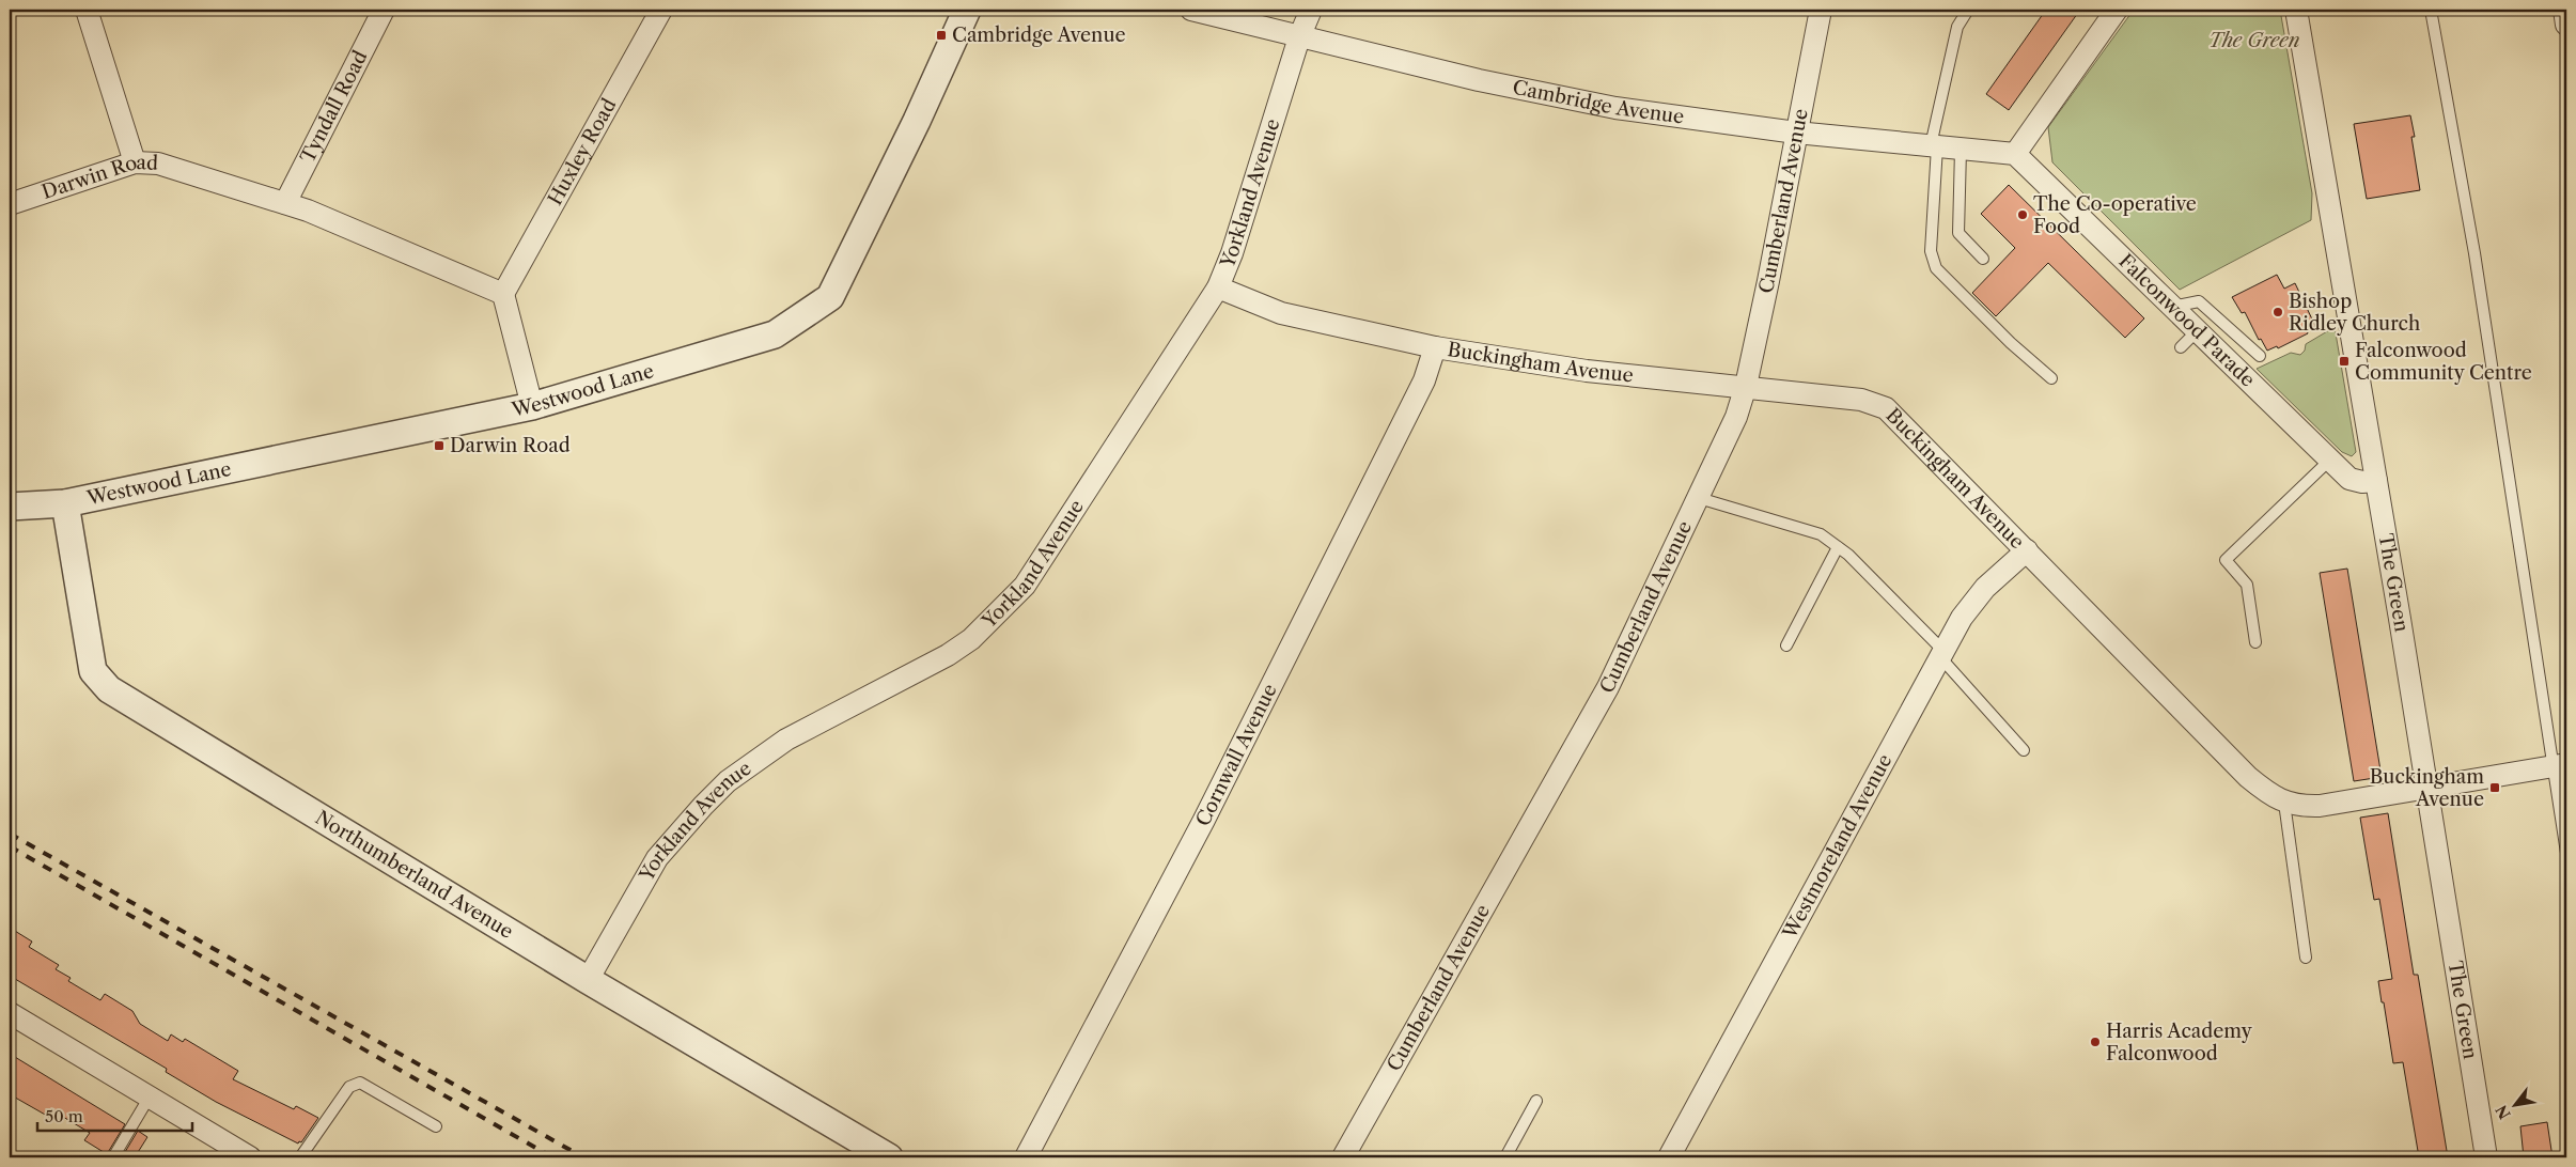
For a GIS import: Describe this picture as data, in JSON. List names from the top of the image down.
{
  "streets": {
    "street": [
      "Cambridge Avenue",
      "Tyndall Road",
      "Huxley Road",
      "Darwin Road",
      "Yorkland Avenue",
      "Cumberland Avenue",
      "Falconwood Parade",
      "Buckingham Avenue",
      "Westwood Lane",
      "The Green",
      "Cornwall Avenue",
      "Westmoreland Avenue",
      "Northumberland Avenue"
    ]
  },
  "crossings": [
    ["Cambridge Avenue", "Yorkland Avenue"],
    ["Cambridge Avenue", "Cumberland Avenue"],
    ["Cambridge Avenue", "Falconwood Parade"],
    ["Tyndall Road", "Darwin Road"],
    ["Huxley Road", "Darwin Road"],
    ["Yorkland Avenue", "Buckingham Avenue"],
    ["Yorkland Avenue", "Northumberland Avenue"],
    ["Cumberland Avenue", "Buckingham Avenue"],
    ["Falconwood Parade", "The Green"],
    ["Buckingham Avenue", "The Green"],
    ["Buckingham Avenue", "Cornwall Avenue"],
    ["Buckingham Avenue", "Westmoreland Avenue"],
    ["Westwood Lane", "Northumberland Avenue"]
  ],
  "parks": ["The Green"],
  "places": {
    "transit": [
      "Cambridge Avenue",
      "Falconwood Community Centre",
      "Darwin Road",
      "Buckingham Avenue"
    ],
    "other": ["The Co-operative Food", "Bishop Ridley Church", "Harris Academy Falconwood"]
  },
  "scale_bar": "50 m",
  "north": "bottom left"
}
